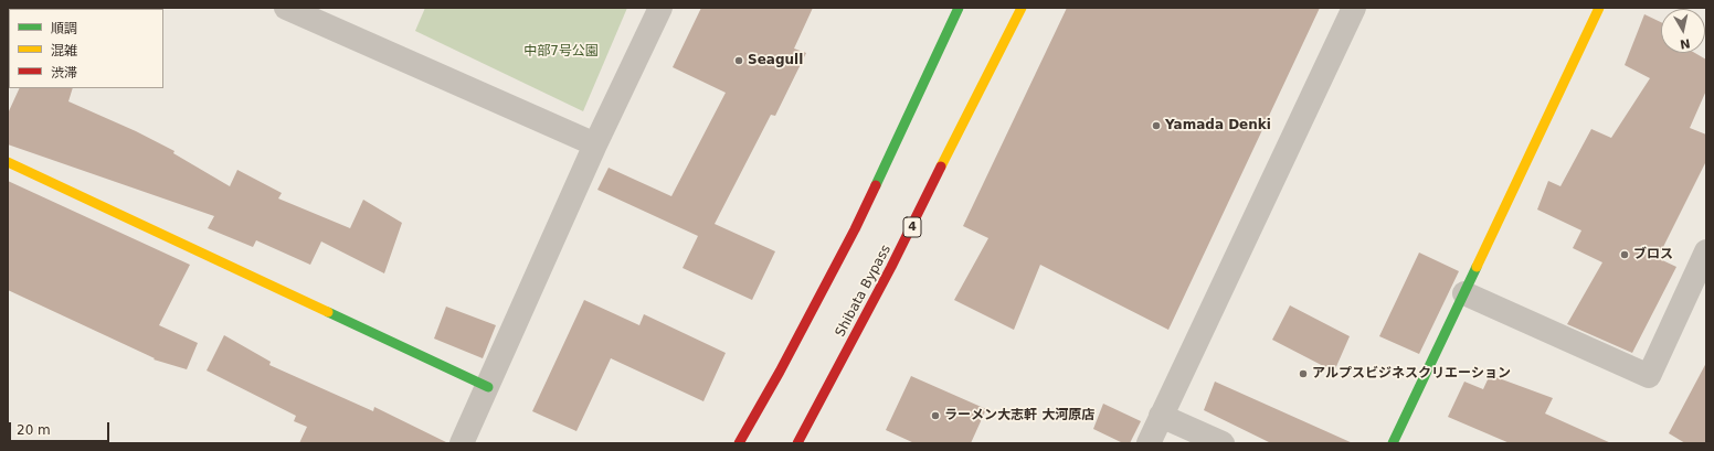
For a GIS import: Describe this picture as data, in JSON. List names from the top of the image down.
{
  "streets": {
    "main road": ["4", "Shibata Bypass"]
  },
  "parks": ["中部7号公園"],
  "places": [
    "Seagull",
    "Yamada Denki",
    "ブロス",
    "アルプスビジネスクリエーション",
    "ラーメン大志軒 大河原店"
  ],
  "legend": ["順調", "混雑", "渋滞"],
  "scale_bar": "20 m",
  "north": "bottom"
}
